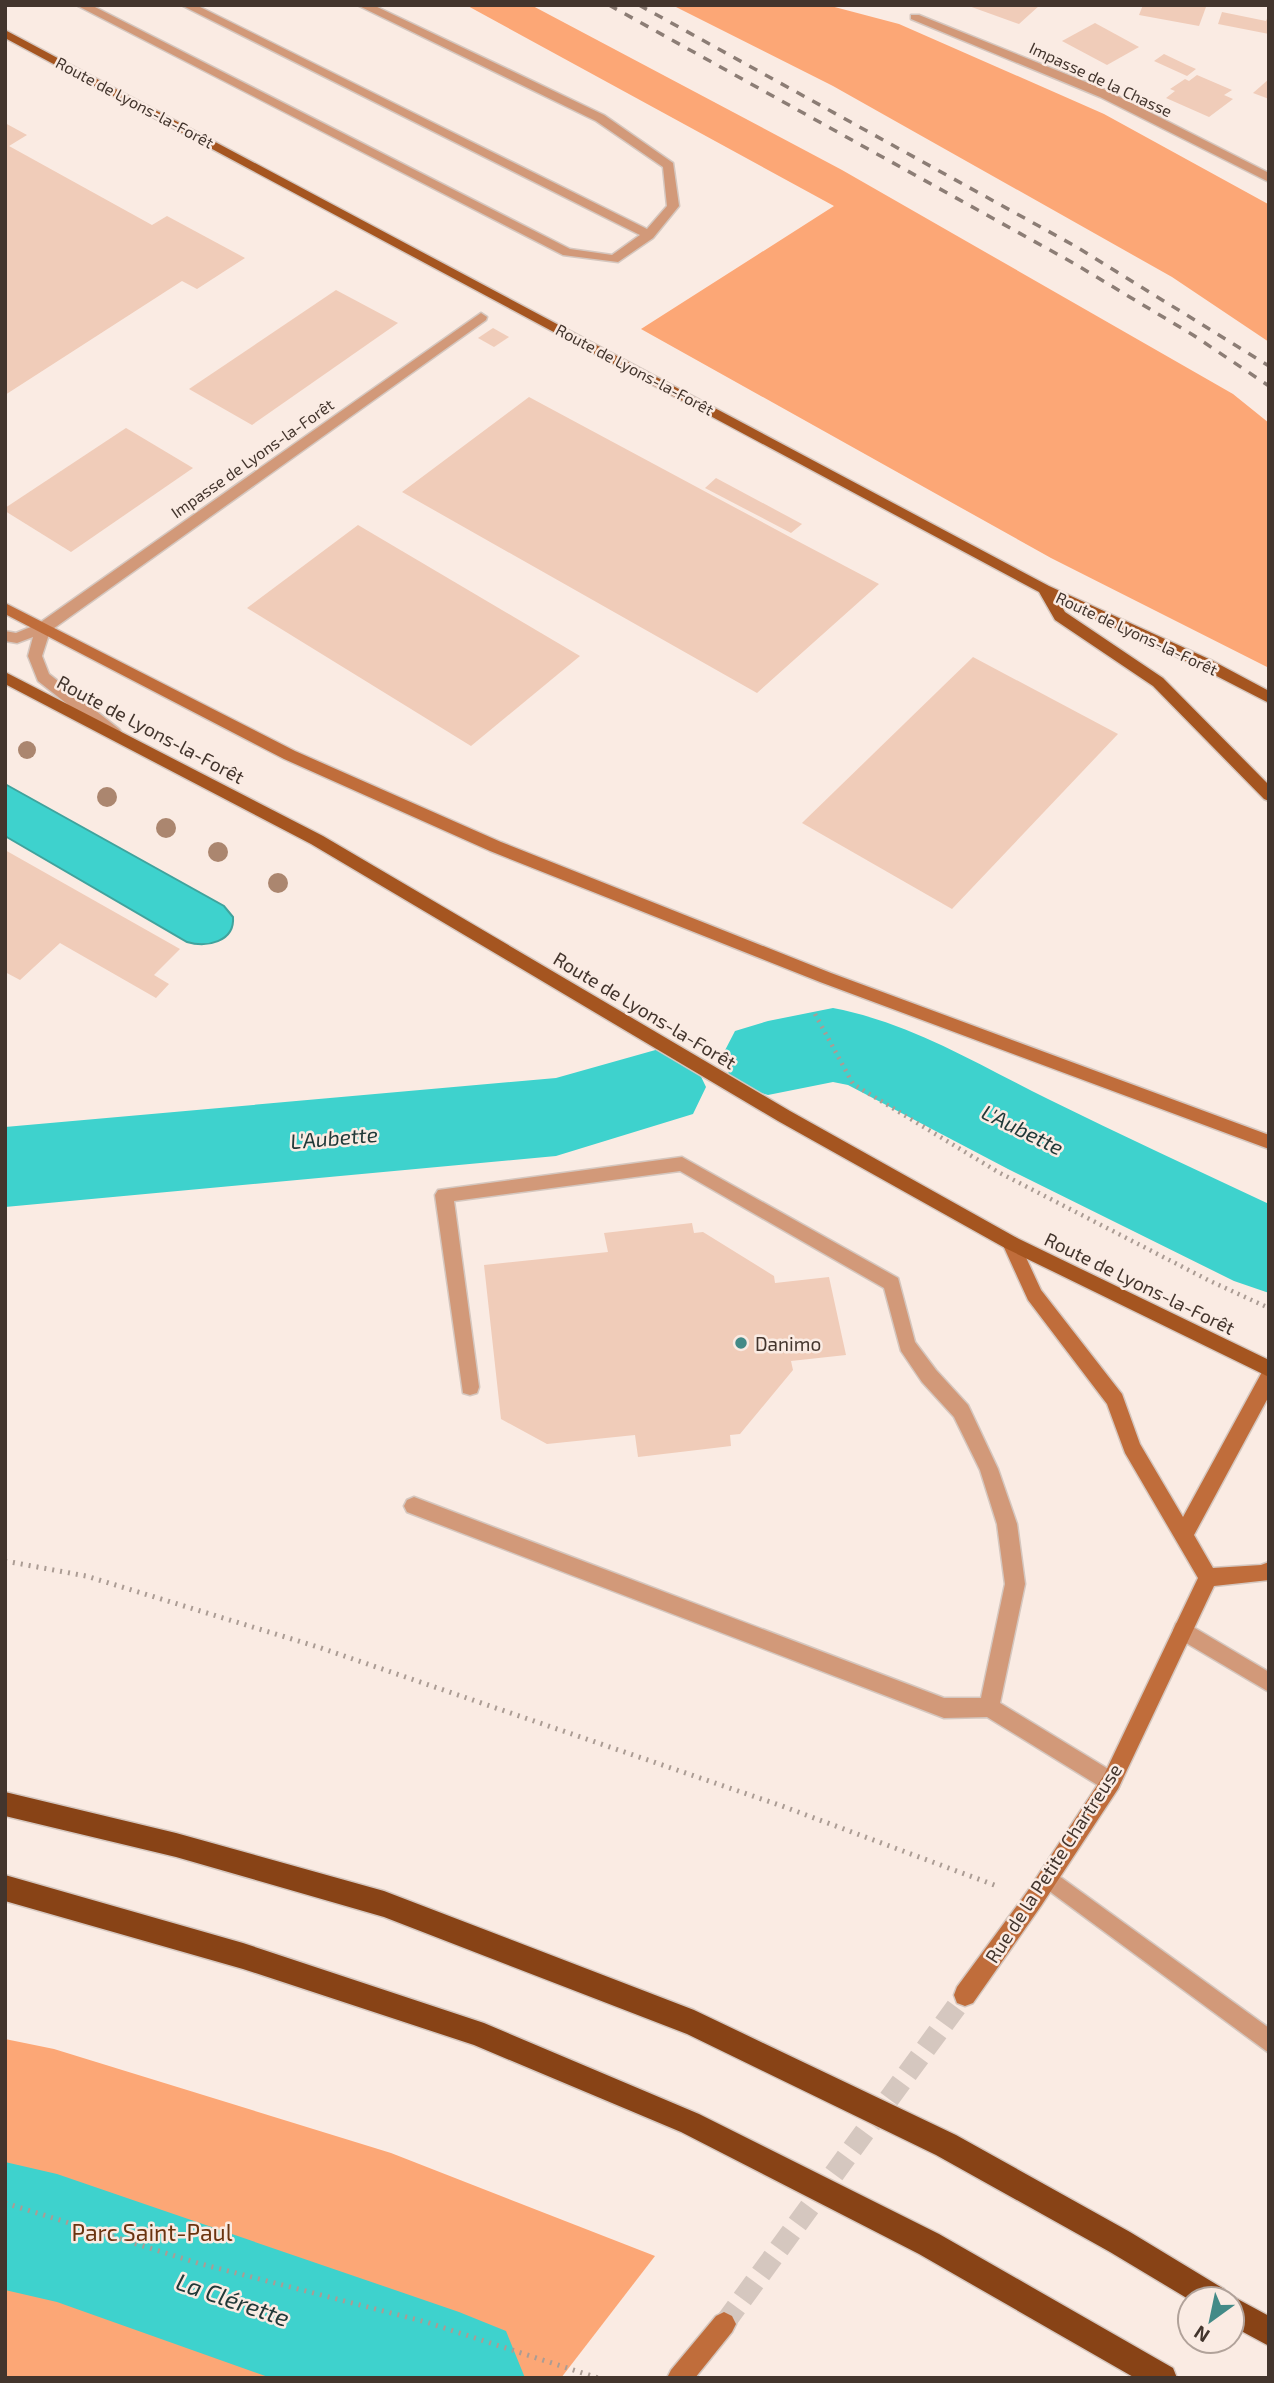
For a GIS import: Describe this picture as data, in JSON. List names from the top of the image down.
{
  "streets": {
    "main road": ["Route de Lyons-la-Forêt"],
    "street": ["Impasse de la Chasse", "Impasse de Lyons-la-Forêt", "Rue de la Petite Chartreuse"]
  },
  "crossings": [
    ["Route de Lyons-la-Forêt", "Impasse de Lyons-la-Forêt"]
  ],
  "water": ["L'Aubette", "La Clérette"],
  "parks": ["Parc Saint-Paul"],
  "places": ["Danimo"],
  "north": "bottom left"
}
